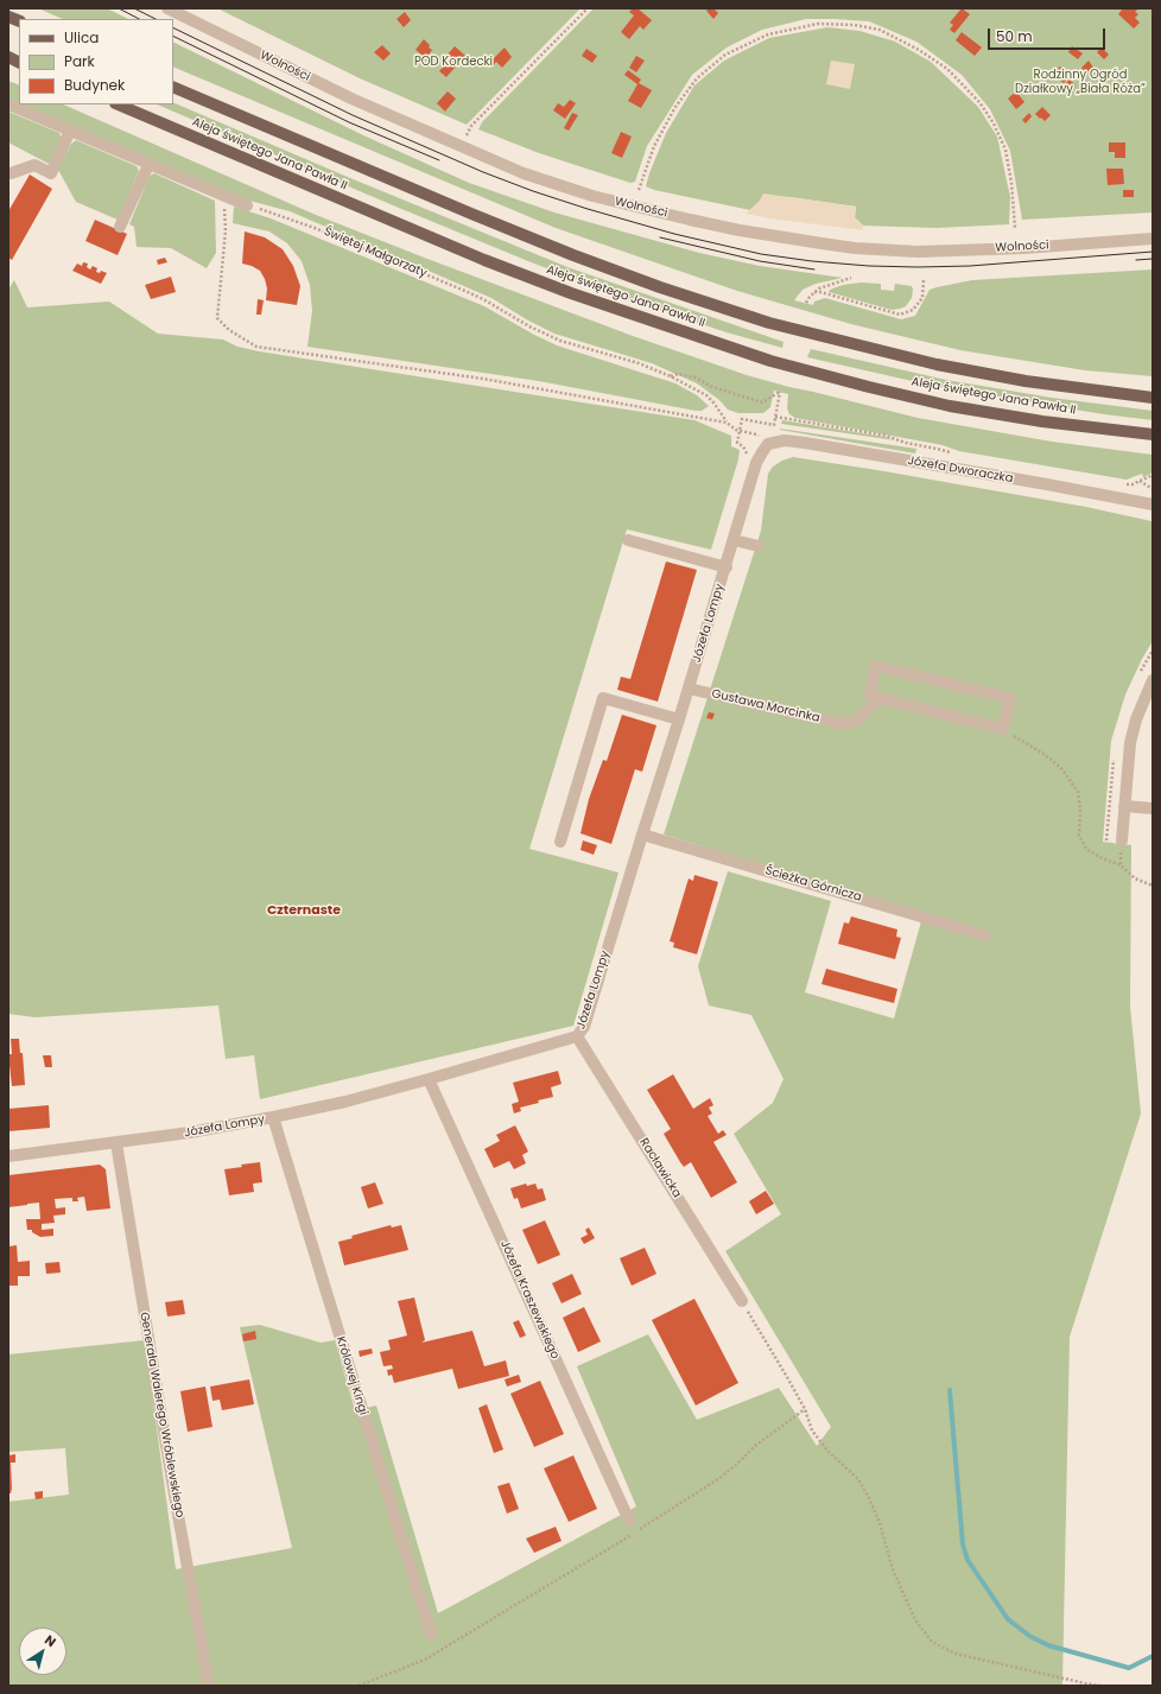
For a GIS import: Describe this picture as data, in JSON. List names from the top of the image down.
{
  "streets": {
    "main road": ["Aleja świętego Jana Pawła II"],
    "street": [
      "Wolności",
      "Józefa Dworaczka",
      "Józefa Lompy",
      "Gustawa Morcinka",
      "Ścieżka Górnicza",
      "Racławicka",
      "Józefa Kraszewskiego",
      "Królowej Kingi",
      "Generała Walerego Wróblewskiego"
    ],
    "path": ["Świętej Małgorzaty"]
  },
  "crossings": [
    ["Józefa Dworaczka", "Józefa Lompy"],
    ["Józefa Lompy", "Gustawa Morcinka"],
    ["Józefa Lompy", "Ścieżka Górnicza"],
    ["Józefa Lompy", "Racławicka"],
    ["Józefa Lompy", "Józefa Kraszewskiego"],
    ["Józefa Lompy", "Królowej Kingi"],
    ["Józefa Lompy", "Generała Walerego Wróblewskiego"]
  ],
  "districts": ["Czternaste"],
  "parks": ["POD Kordecki", "Rodzinny Ogród Działkowy „Biała Róża”"],
  "legend": ["Ulica", "Park", "Budynek"],
  "scale_bar": "50 m",
  "north": "top right"
}
